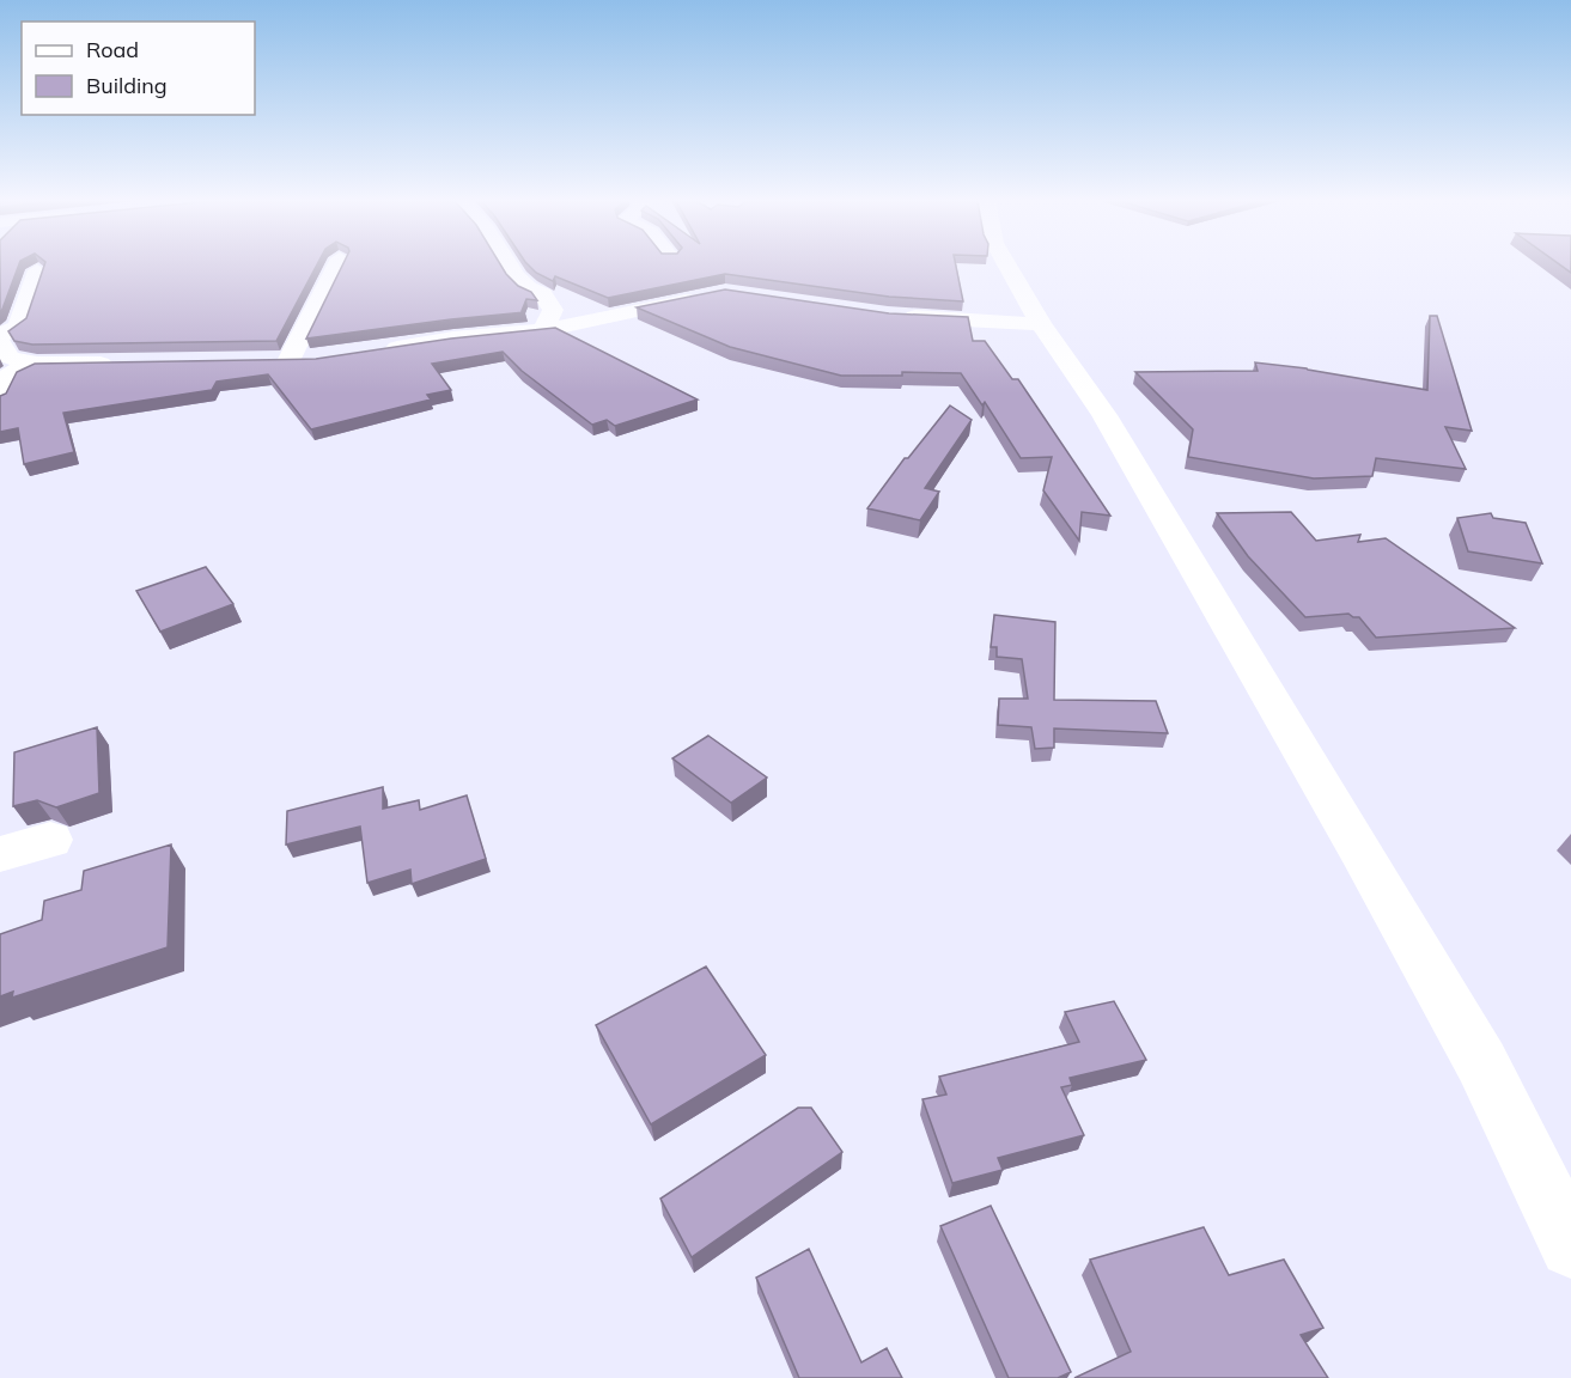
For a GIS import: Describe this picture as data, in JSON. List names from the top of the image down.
{
  "legend": ["Road", "Building"]
}
